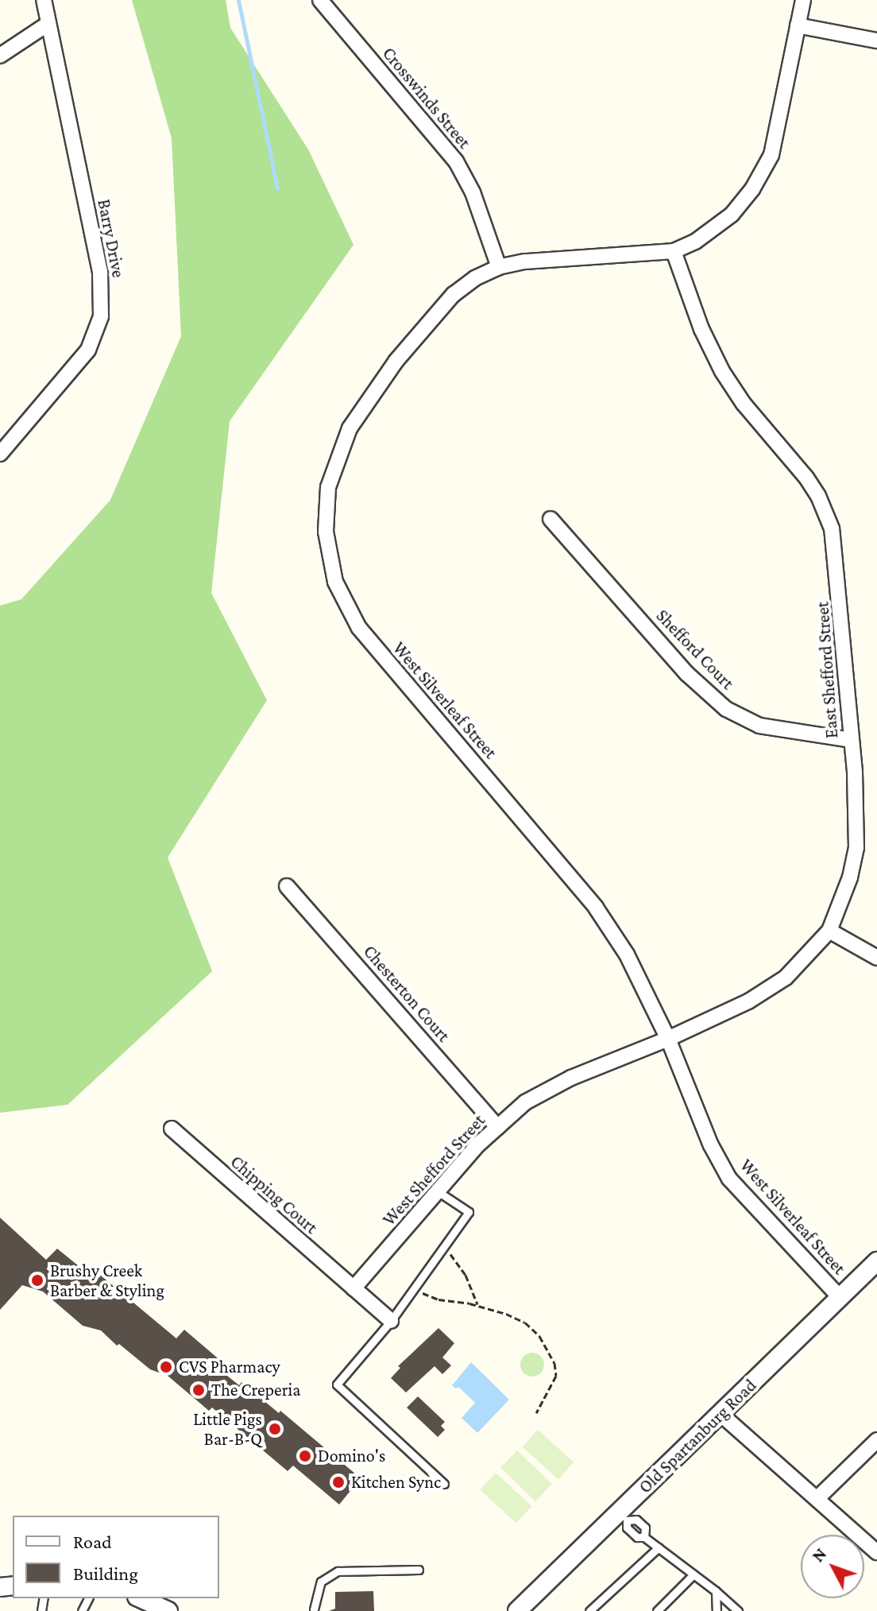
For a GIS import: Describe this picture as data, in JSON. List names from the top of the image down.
{
  "streets": {
    "street": [
      "Crosswinds Street",
      "Barry Drive",
      "Shefford Court",
      "East Shefford Street",
      "West Silverleaf Street",
      "Chesterton Court",
      "West Shefford Street",
      "Chipping Court",
      "Old Spartanburg Road"
    ]
  },
  "crossings": [
    ["Crosswinds Street", "West Silverleaf Street"],
    ["Shefford Court", "East Shefford Street"],
    ["East Shefford Street", "West Silverleaf Street"],
    ["East Shefford Street", "West Shefford Street"],
    ["West Silverleaf Street", "West Shefford Street"],
    ["West Silverleaf Street", "Old Spartanburg Road"],
    ["Chesterton Court", "West Shefford Street"],
    ["West Shefford Street", "Chipping Court"]
  ],
  "places": [
    "Brushy Creek Barber & Styling",
    "CVS Pharmacy",
    "The Creperia",
    "Little Pigs Bar-B-Q",
    "Domino's",
    "Kitchen Sync"
  ],
  "legend": ["Road", "Building"],
  "north": "top left"
}
